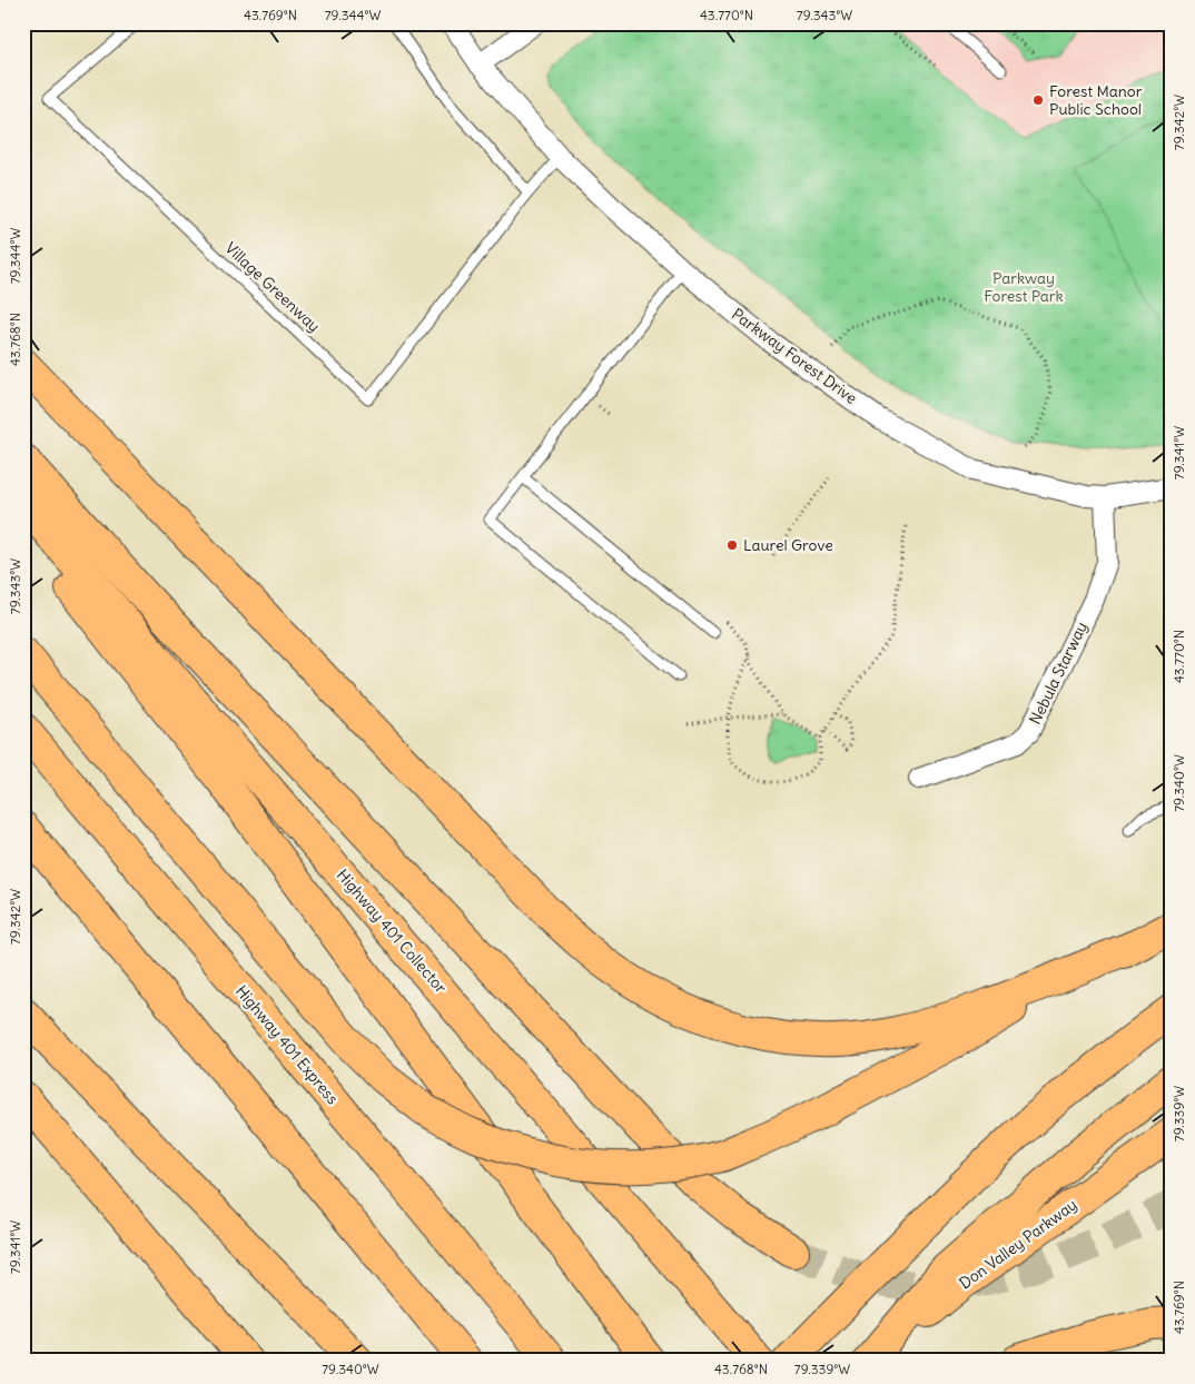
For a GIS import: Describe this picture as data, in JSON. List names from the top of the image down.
{
  "streets": {
    "highway": ["Highway 401 Collector", "Highway 401 Express", "Don Valley Parkway"],
    "street": ["Parkway Forest Drive", "Nebula Starway"],
    "lane": ["Village Greenway"]
  },
  "crossings": [
    ["Village Greenway", "Parkway Forest Drive"],
    ["Parkway Forest Drive", "Nebula Starway"]
  ],
  "parks": ["Parkway Forest Park"],
  "places": ["Forest Manor Public School", "Laurel Grove"],
  "coordinates": [
    "43.769°N",
    "79.344°W",
    "43.770°N",
    "79.343°W",
    "79.342°W",
    "43.768°N",
    "79.341°W",
    "79.340°W",
    "79.339°W"
  ]
}
